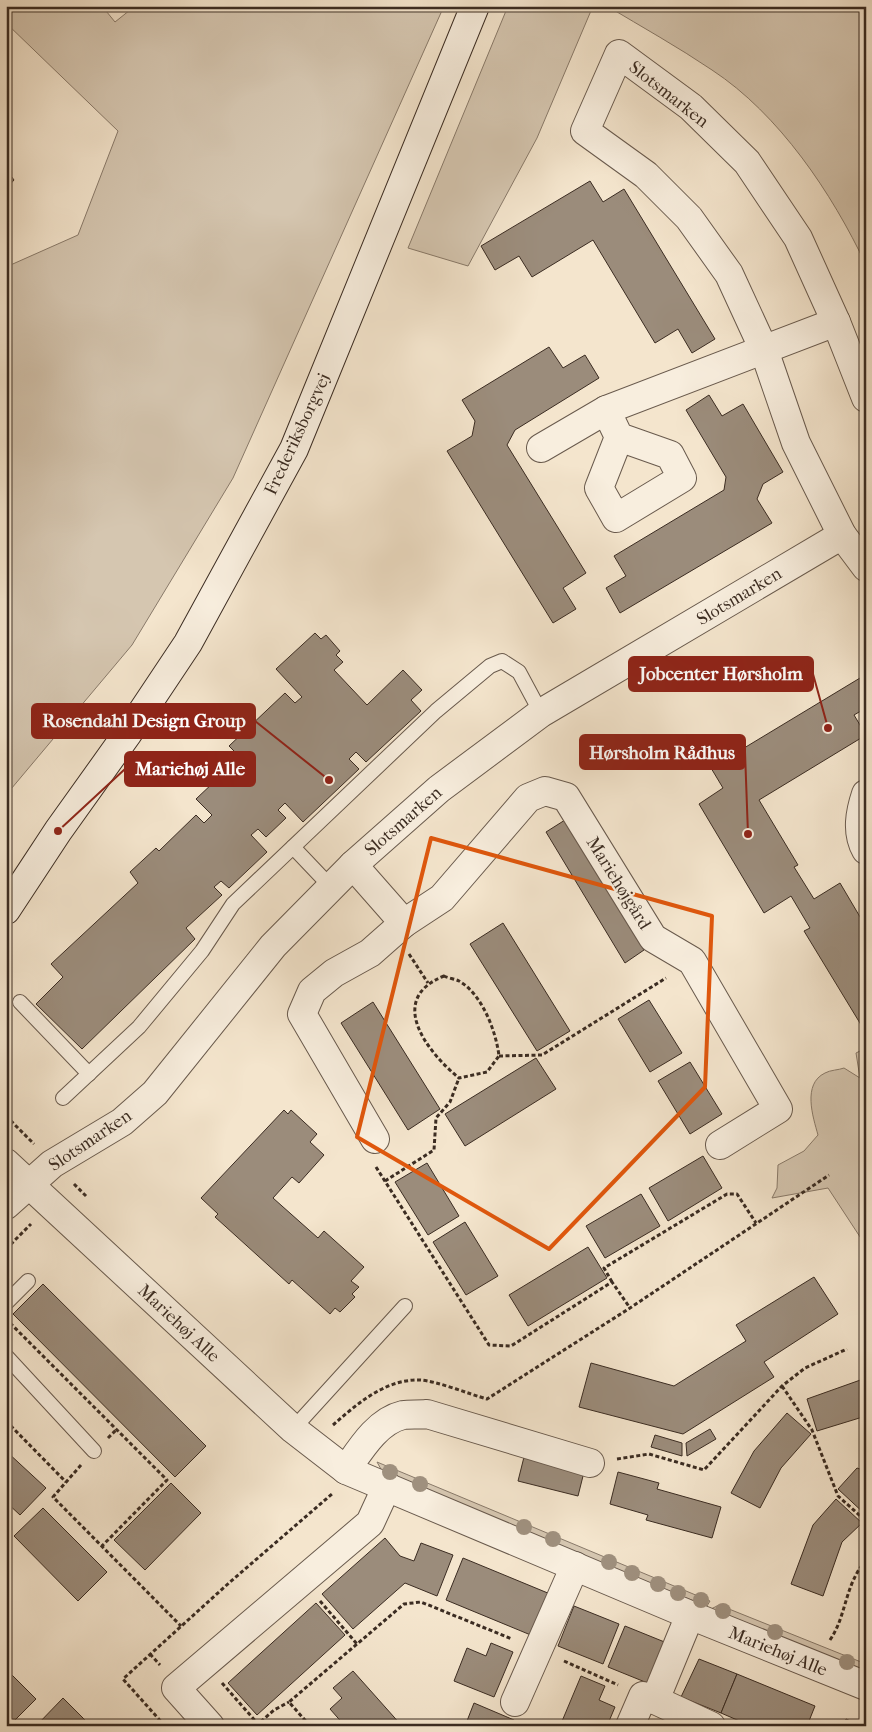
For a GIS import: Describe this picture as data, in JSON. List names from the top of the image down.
{
  "streets": {
    "street": [
      "Slotsmarken",
      "Frederiksborgvej",
      "Mariehøjgård",
      "Mariehøj Alle"
    ]
  },
  "crossings": [
    ["Slotsmarken", "Mariehøj Alle"]
  ],
  "places": [
    "Jobcenter Hørsholm",
    "Rosendahl Design Group",
    "Mariehøj Alle",
    "Hørsholm Rådhus"
  ]
}
